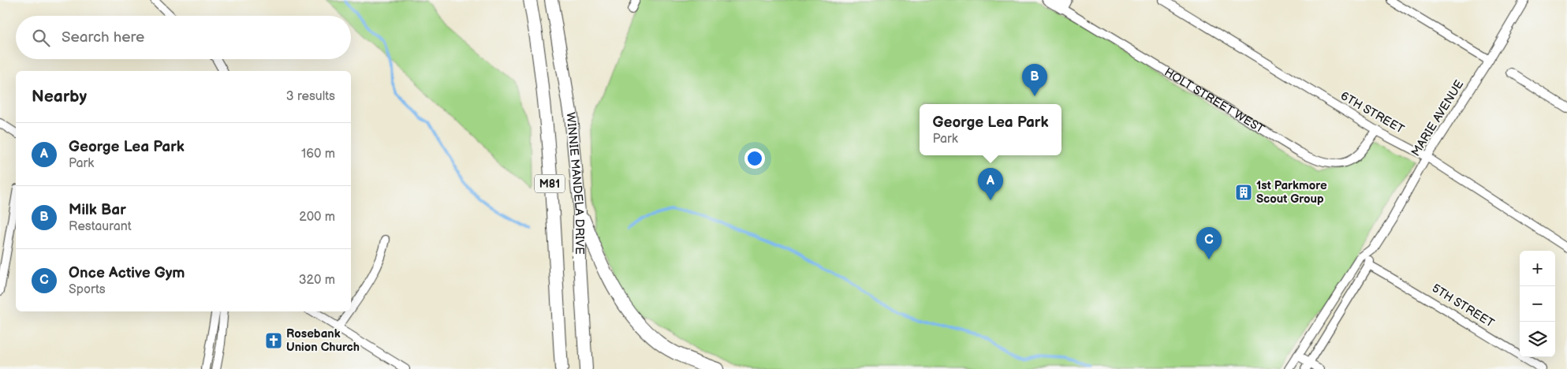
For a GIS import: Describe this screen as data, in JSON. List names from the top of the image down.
{
  "streets": {
    "main road": ["M81", "WINNIE MANDELA DRIVE"],
    "street": [
      "HOLT STREET WEST",
      "6TH STREET",
      "MARIE AVENUE",
      "5TH STREET"
    ]
  },
  "crossings": [
    ["HOLT STREET WEST", "6TH STREET"],
    ["6TH STREET", "MARIE AVENUE"],
    ["MARIE AVENUE", "5TH STREET"]
  ],
  "places": {
    "building": ["1st Parkmore Scout Group"],
    "church": ["Rosebank Union Church"]
  },
  "page": {
    "search": "Search here",
    "pins": ["B", "A", "C"],
    "heading": ["Nearby", "3 results"],
    "popup": ["George Lea Park", "Park"],
    "list": [
      {
        "mark": "A",
        "name": "George Lea Park",
        "note": "Park",
        "value": "160 m"
      },
      {
        "mark": "B",
        "name": "Milk Bar",
        "note": "Restaurant",
        "value": "200 m"
      },
      {
        "mark": "C",
        "name": "Once Active Gym",
        "note": "Sports",
        "value": "320 m"
      }
    ],
    "map_buttons": ["+", "−"]
  }
}
